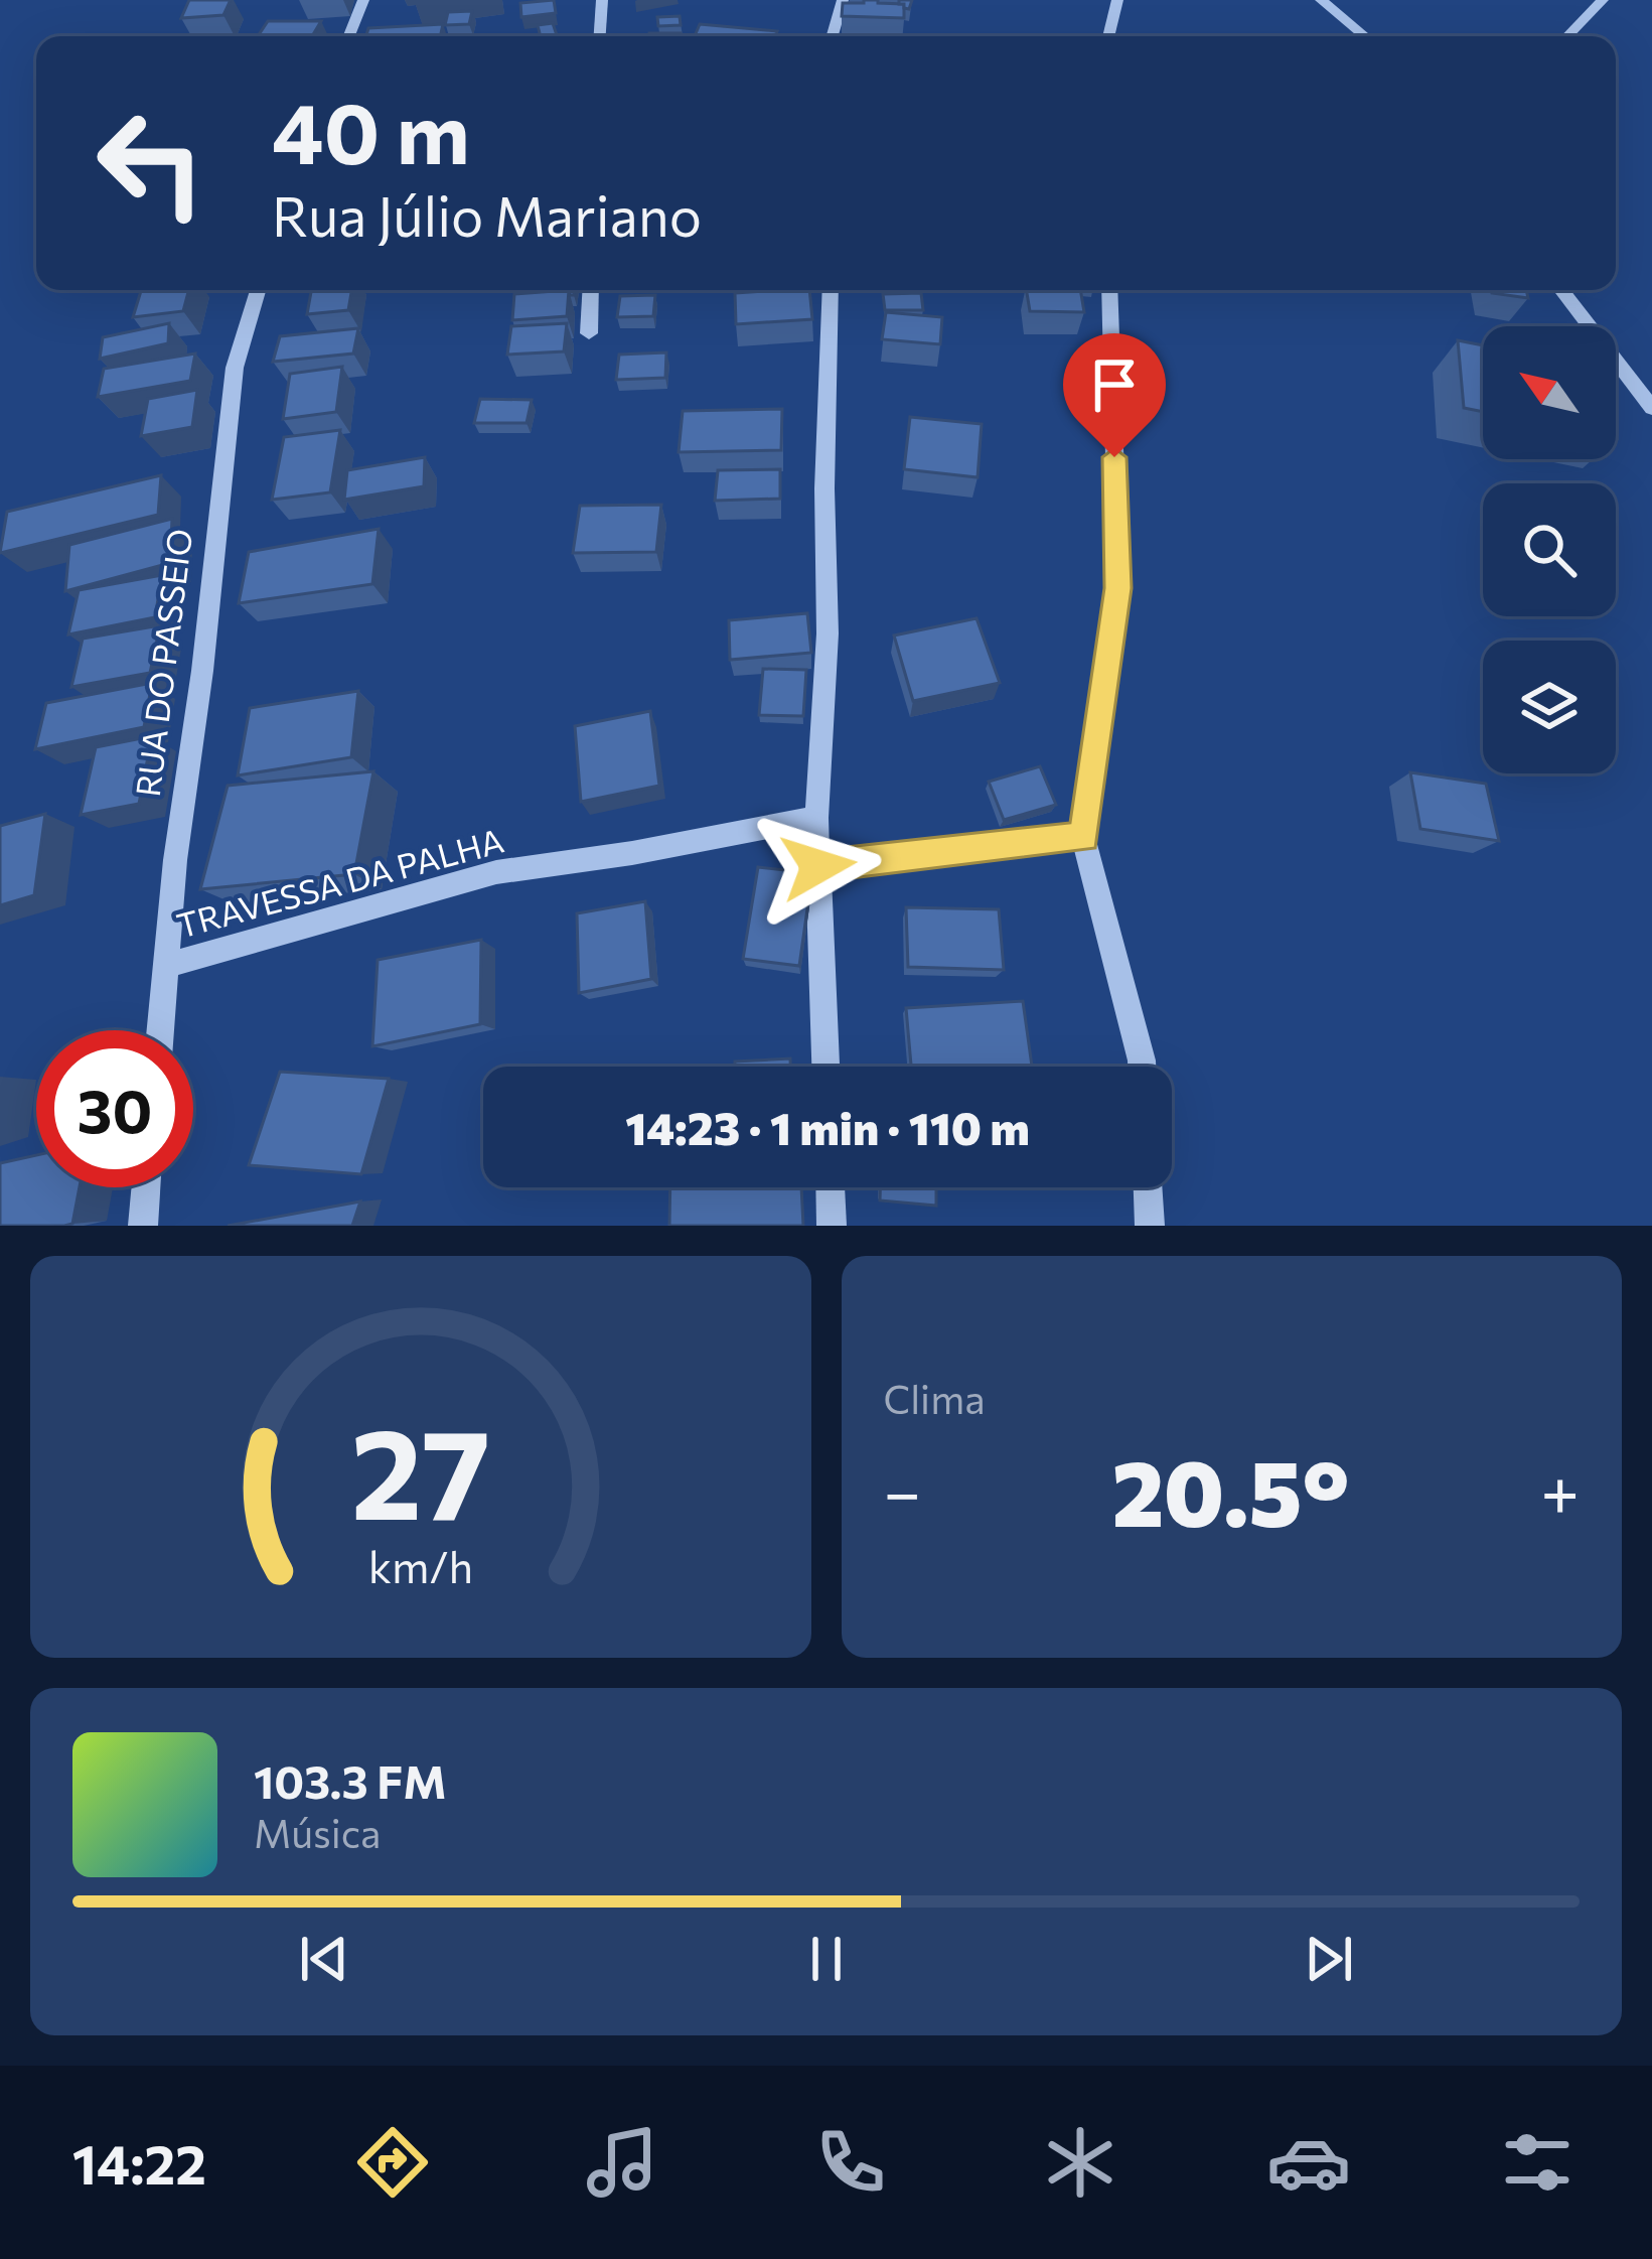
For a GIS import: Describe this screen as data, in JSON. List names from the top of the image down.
{
  "streets": {
    "street": ["RUA DO PASSEIO", "TRAVESSA DA PALHA"]
  },
  "crossings": [
    ["RUA DO PASSEIO", "TRAVESSA DA PALHA"]
  ],
  "north": "top left",
  "page": {
    "turn": ["40 m", "Rua Júlio Mariano"],
    "limit": "30",
    "trip": "14:23 · 1 min · 110 m",
    "tile": "Clima",
    "heat": ["−", "20.5°", "+"],
    "song": ["103.3 FM", "Música"],
    "tabs": "14:22",
    "gauge": ["27", "km/h"]
  }
}
